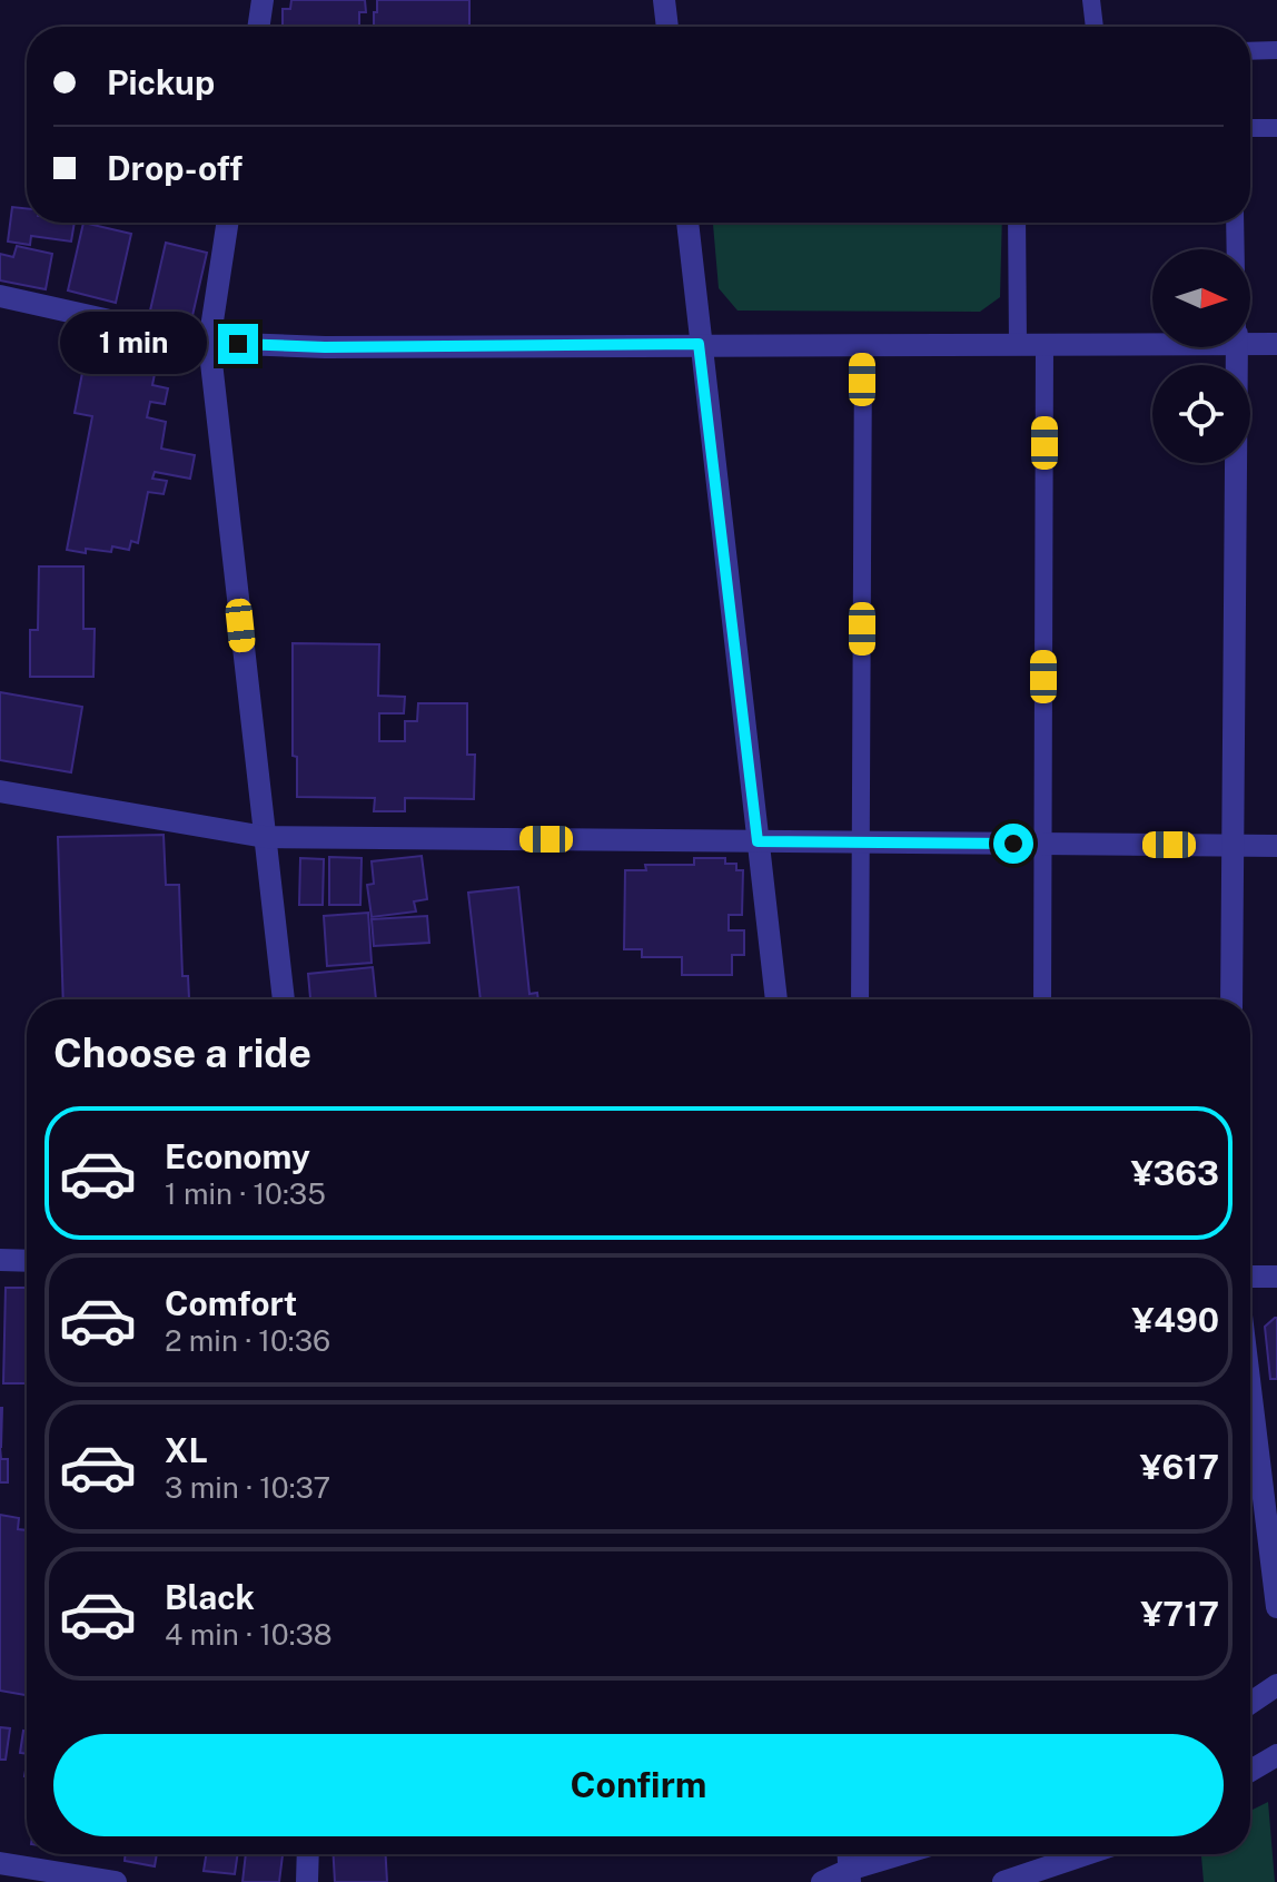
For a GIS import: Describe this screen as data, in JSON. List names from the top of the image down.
{
  "north": "right",
  "page": {
    "banner": ["Pickup", "Drop-off"],
    "bubble": "1 min",
    "heading": "Choose a ride",
    "list": [
      {
        "name": "Economy",
        "note": "1 min · 10:35",
        "value": "¥363"
      },
      {
        "name": "Comfort",
        "note": "2 min · 10:36",
        "value": "¥490"
      },
      {
        "name": "XL",
        "note": "3 min · 10:37",
        "value": "¥617"
      },
      {
        "name": "Black",
        "note": "4 min · 10:38",
        "value": "¥717"
      }
    ],
    "buttons": "Confirm"
  }
}
